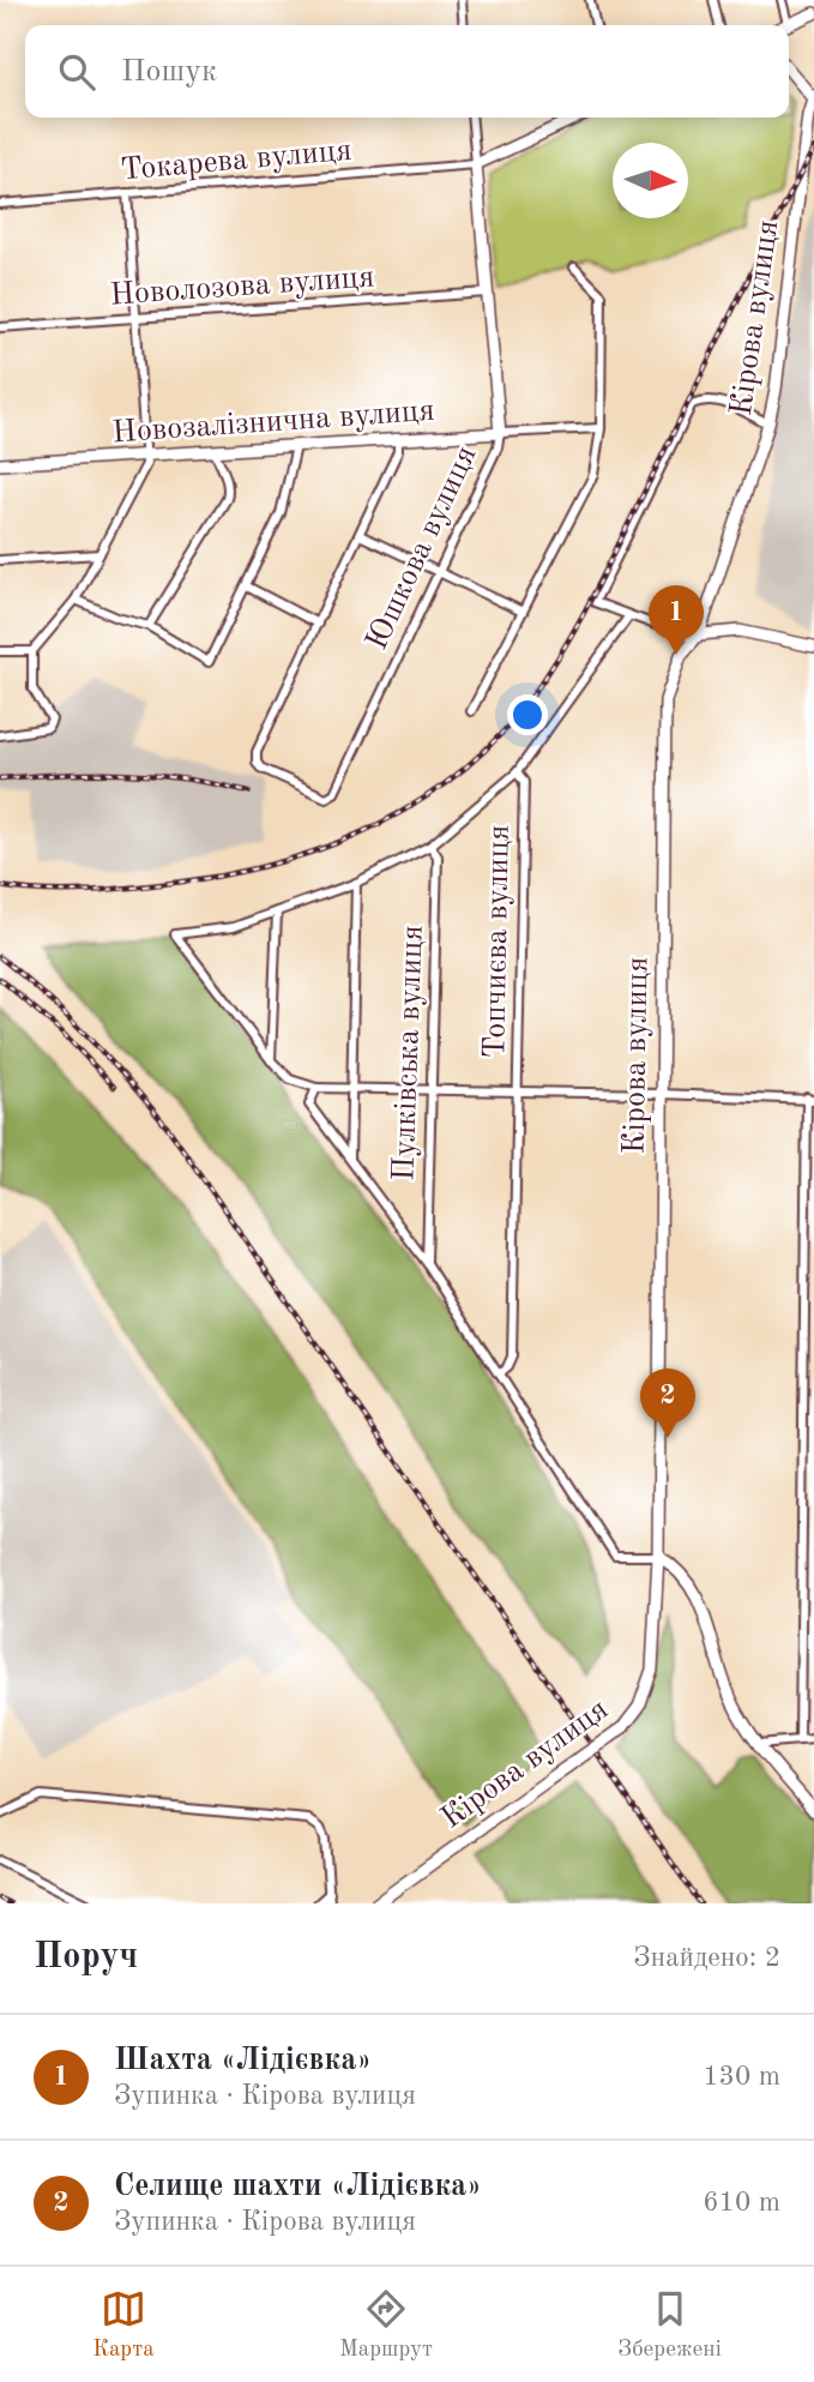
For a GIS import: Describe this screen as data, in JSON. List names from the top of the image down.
{
  "streets": {
    "main road": ["Кірова вулиця", "Новозалізнична вулиця", "Юшкова вулиця"],
    "street": [
      "Токарева вулиця",
      "Новолозова вулиця",
      "Топчиєва вулиця",
      "Пулківська вулиця"
    ]
  },
  "crossings": [
    ["Токарева вулиця", "Юшкова вулиця"],
    ["Новолозова вулиця", "Юшкова вулиця"],
    ["Новозалізнична вулиця", "Юшкова вулиця"]
  ],
  "north": "right",
  "page": {
    "search": "Пошук",
    "pins": ["1", "2"],
    "heading": ["Поруч", "Знайдено: 2"],
    "list": [
      {
        "mark": "1",
        "name": "Шахта «Лідієвка»",
        "note": "Зупинка · Кірова вулиця",
        "value": "130 m"
      },
      {
        "mark": "2",
        "name": "Селище шахти «Лідієвка»",
        "note": "Зупинка · Кірова вулиця",
        "value": "610 m"
      }
    ],
    "nav": ["Карта", "Маршрут", "Збережені"]
  }
}
